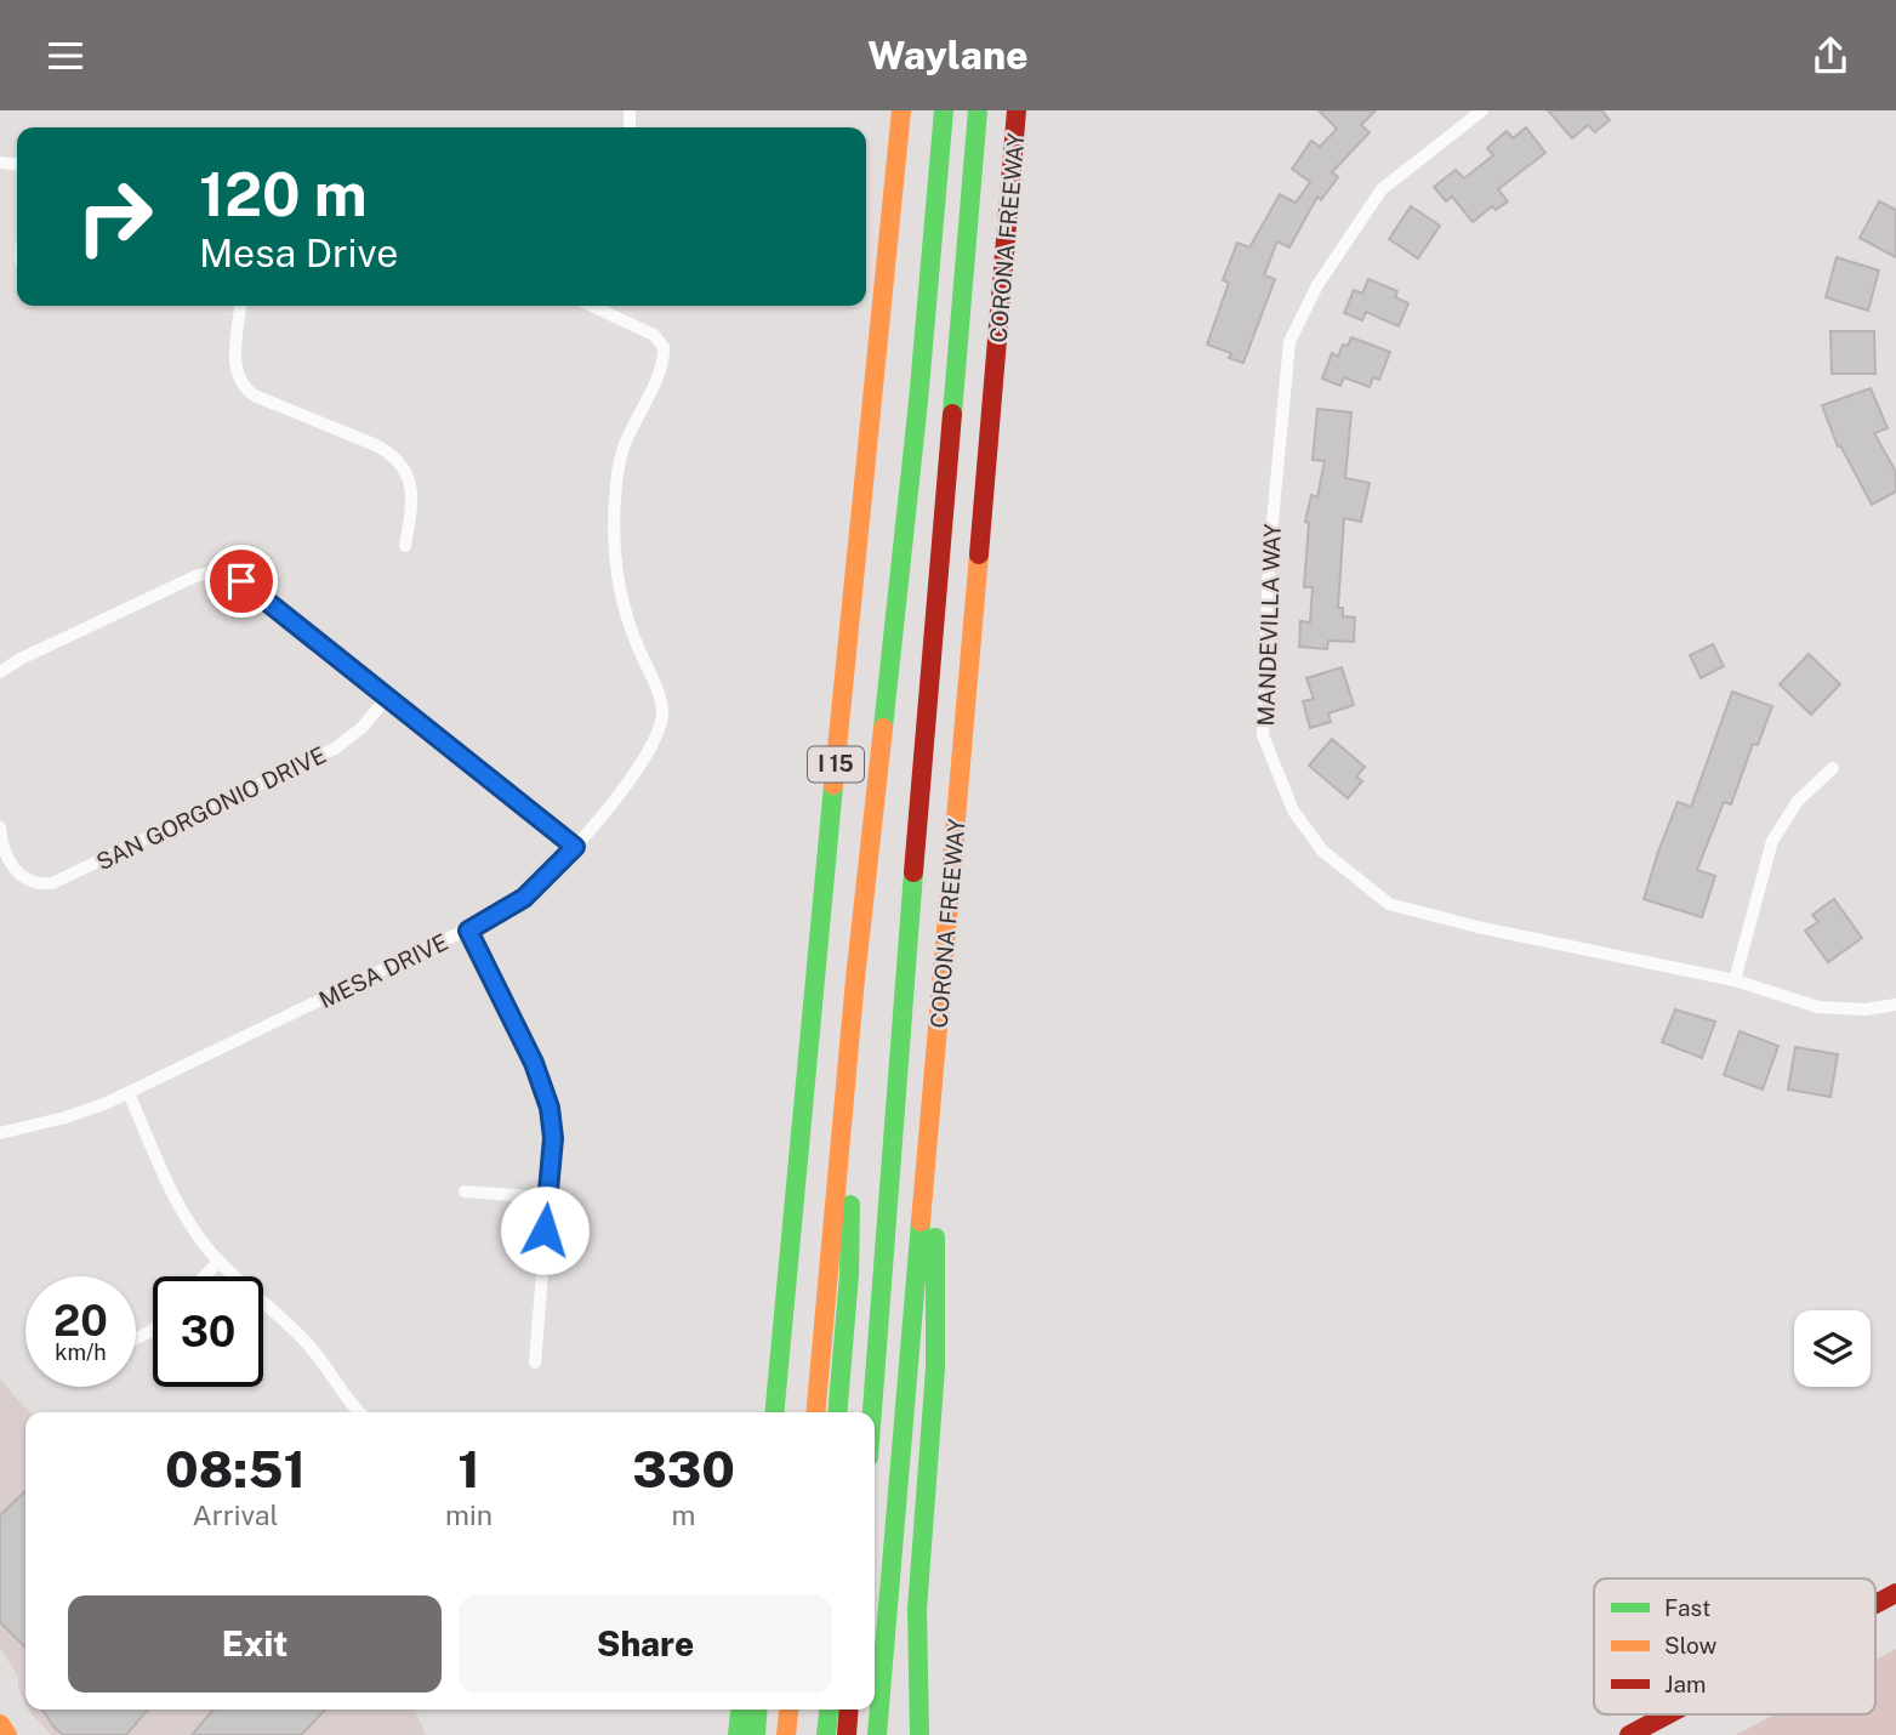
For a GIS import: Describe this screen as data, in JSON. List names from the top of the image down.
{
  "streets": {
    "main road": ["CORONA FREEWAY", "I 15"],
    "street": ["MANDEVILLA WAY", "SAN GORGONIO DRIVE", "MESA DRIVE"]
  },
  "legend": ["Fast", "Slow", "Jam"],
  "page": {
    "header": "Waylane",
    "turn": ["120 m", "Mesa Drive"],
    "speed": "20 km/h",
    "limit": "30",
    "eta": [
      "08:51",
      "Arrival",
      "1",
      "min",
      "330",
      "m"
    ],
    "buttons": ["Exit", "Share"]
  }
}
